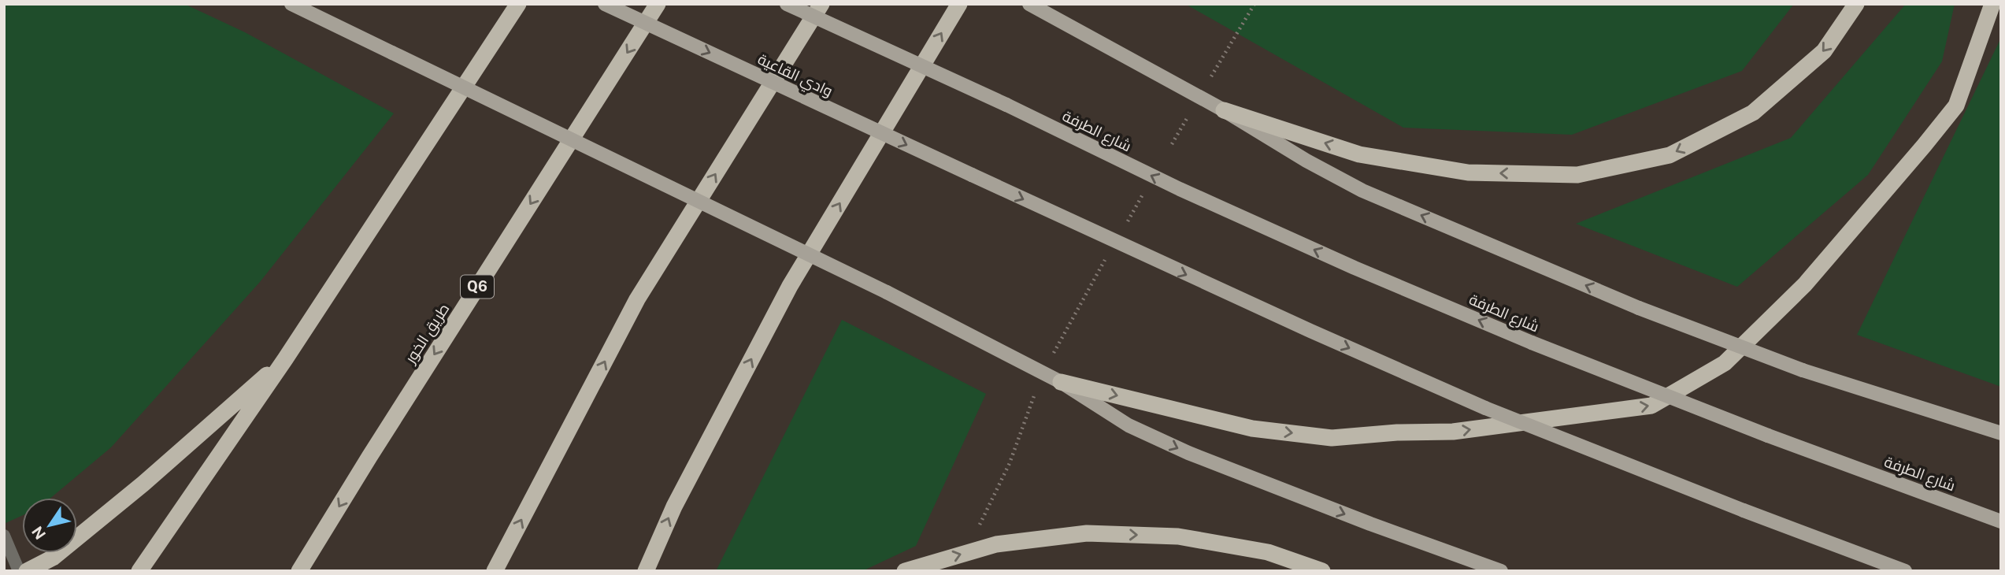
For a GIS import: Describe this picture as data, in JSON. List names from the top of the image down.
{
  "streets": {
    "highway": ["Q6", "طريق الخور"],
    "main road": ["وادي القاعية", "شارع الطرفة"]
  },
  "one_way": ["وادي القاعية"],
  "north": "bottom left"
}
